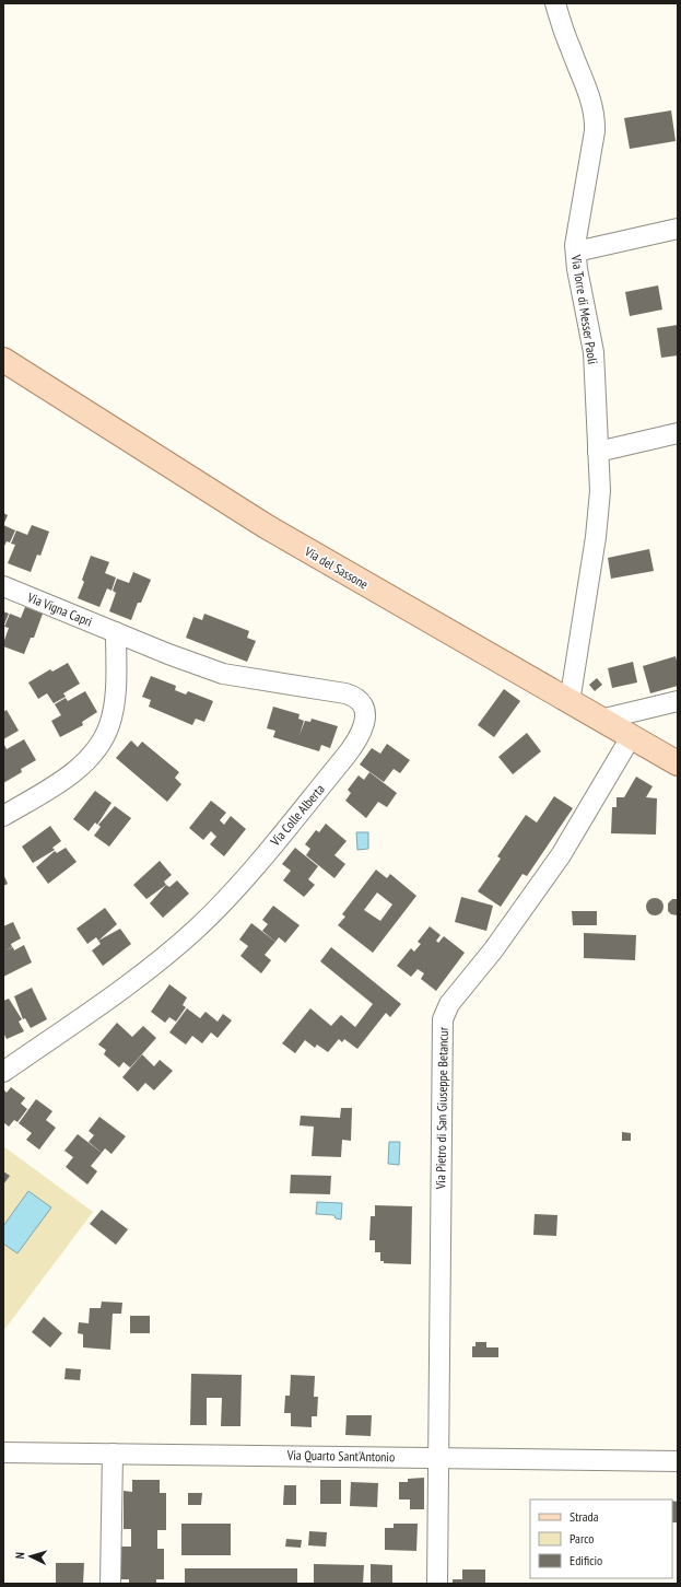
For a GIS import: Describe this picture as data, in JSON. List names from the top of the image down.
{
  "streets": {
    "main road": ["Via del Sassone"],
    "street": [
      "Via Torre di Messer Paoli",
      "Via Vigna Capri",
      "Via Colle Alberta",
      "Via Pietro di San Giuseppe Betancur",
      "Via Quarto Sant'Antonio"
    ]
  },
  "crossings": [
    ["Via Torre di Messer Paoli", "Via del Sassone"],
    ["Via del Sassone", "Via Pietro di San Giuseppe Betancur"],
    ["Via Vigna Capri", "Via Colle Alberta"],
    ["Via Pietro di San Giuseppe Betancur", "Via Quarto Sant'Antonio"]
  ],
  "legend": ["Strada", "Parco", "Edificio"],
  "north": "left"
}
